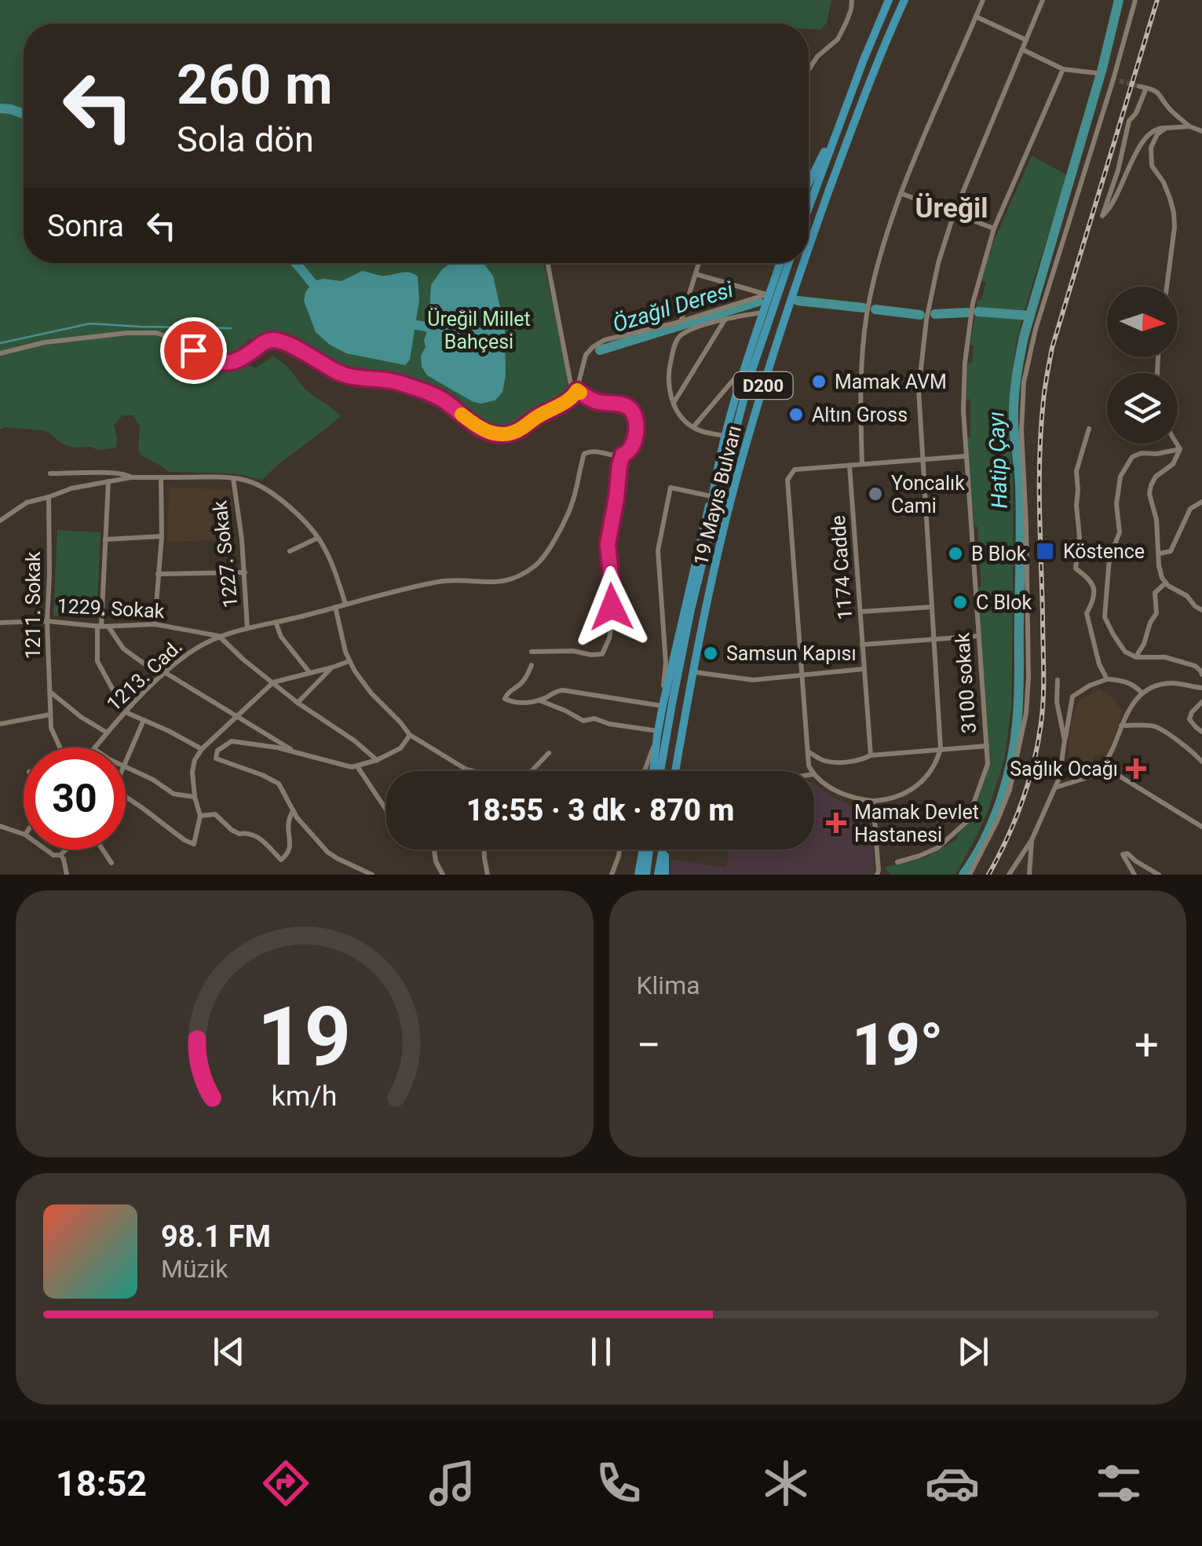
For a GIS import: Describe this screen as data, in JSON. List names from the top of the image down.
{
  "streets": {
    "highway": ["D200", "19 Mayıs Bulvarı"],
    "street": [
      "1227. Sokak",
      "1174 Cadde",
      "1211. Sokak",
      "1229. Sokak",
      "1213. Cad.",
      "3100 sokak"
    ]
  },
  "crossings": [
    ["1227. Sokak", "1213. Cad."],
    ["1211. Sokak", "1229. Sokak"],
    ["1229. Sokak", "1213. Cad."]
  ],
  "districts": ["Üreğil"],
  "water": ["Özağıl Deresi", "Hatip Çayı"],
  "parks": ["Üreğil Millet Bahçesi"],
  "places": {
    "other": [
      "Mamak AVM",
      "Altın Gross",
      "Yoncalık Cami",
      "B Blok",
      "C Blok",
      "Samsun Kapısı"
    ],
    "transit": ["Köstence"],
    "health": ["Sağlık Ocağı", "Mamak Devlet Hastanesi"]
  },
  "north": "right",
  "page": {
    "turn": ["260 m", "Sola dön"],
    "then": "Sonra",
    "limit": "30",
    "trip": "18:55 · 3 dk · 870 m",
    "tile": "Klima",
    "heat": ["−", "19°", "+"],
    "song": ["98.1 FM", "Müzik"],
    "tabs": "18:52",
    "gauge": ["19", "km/h"]
  }
}
